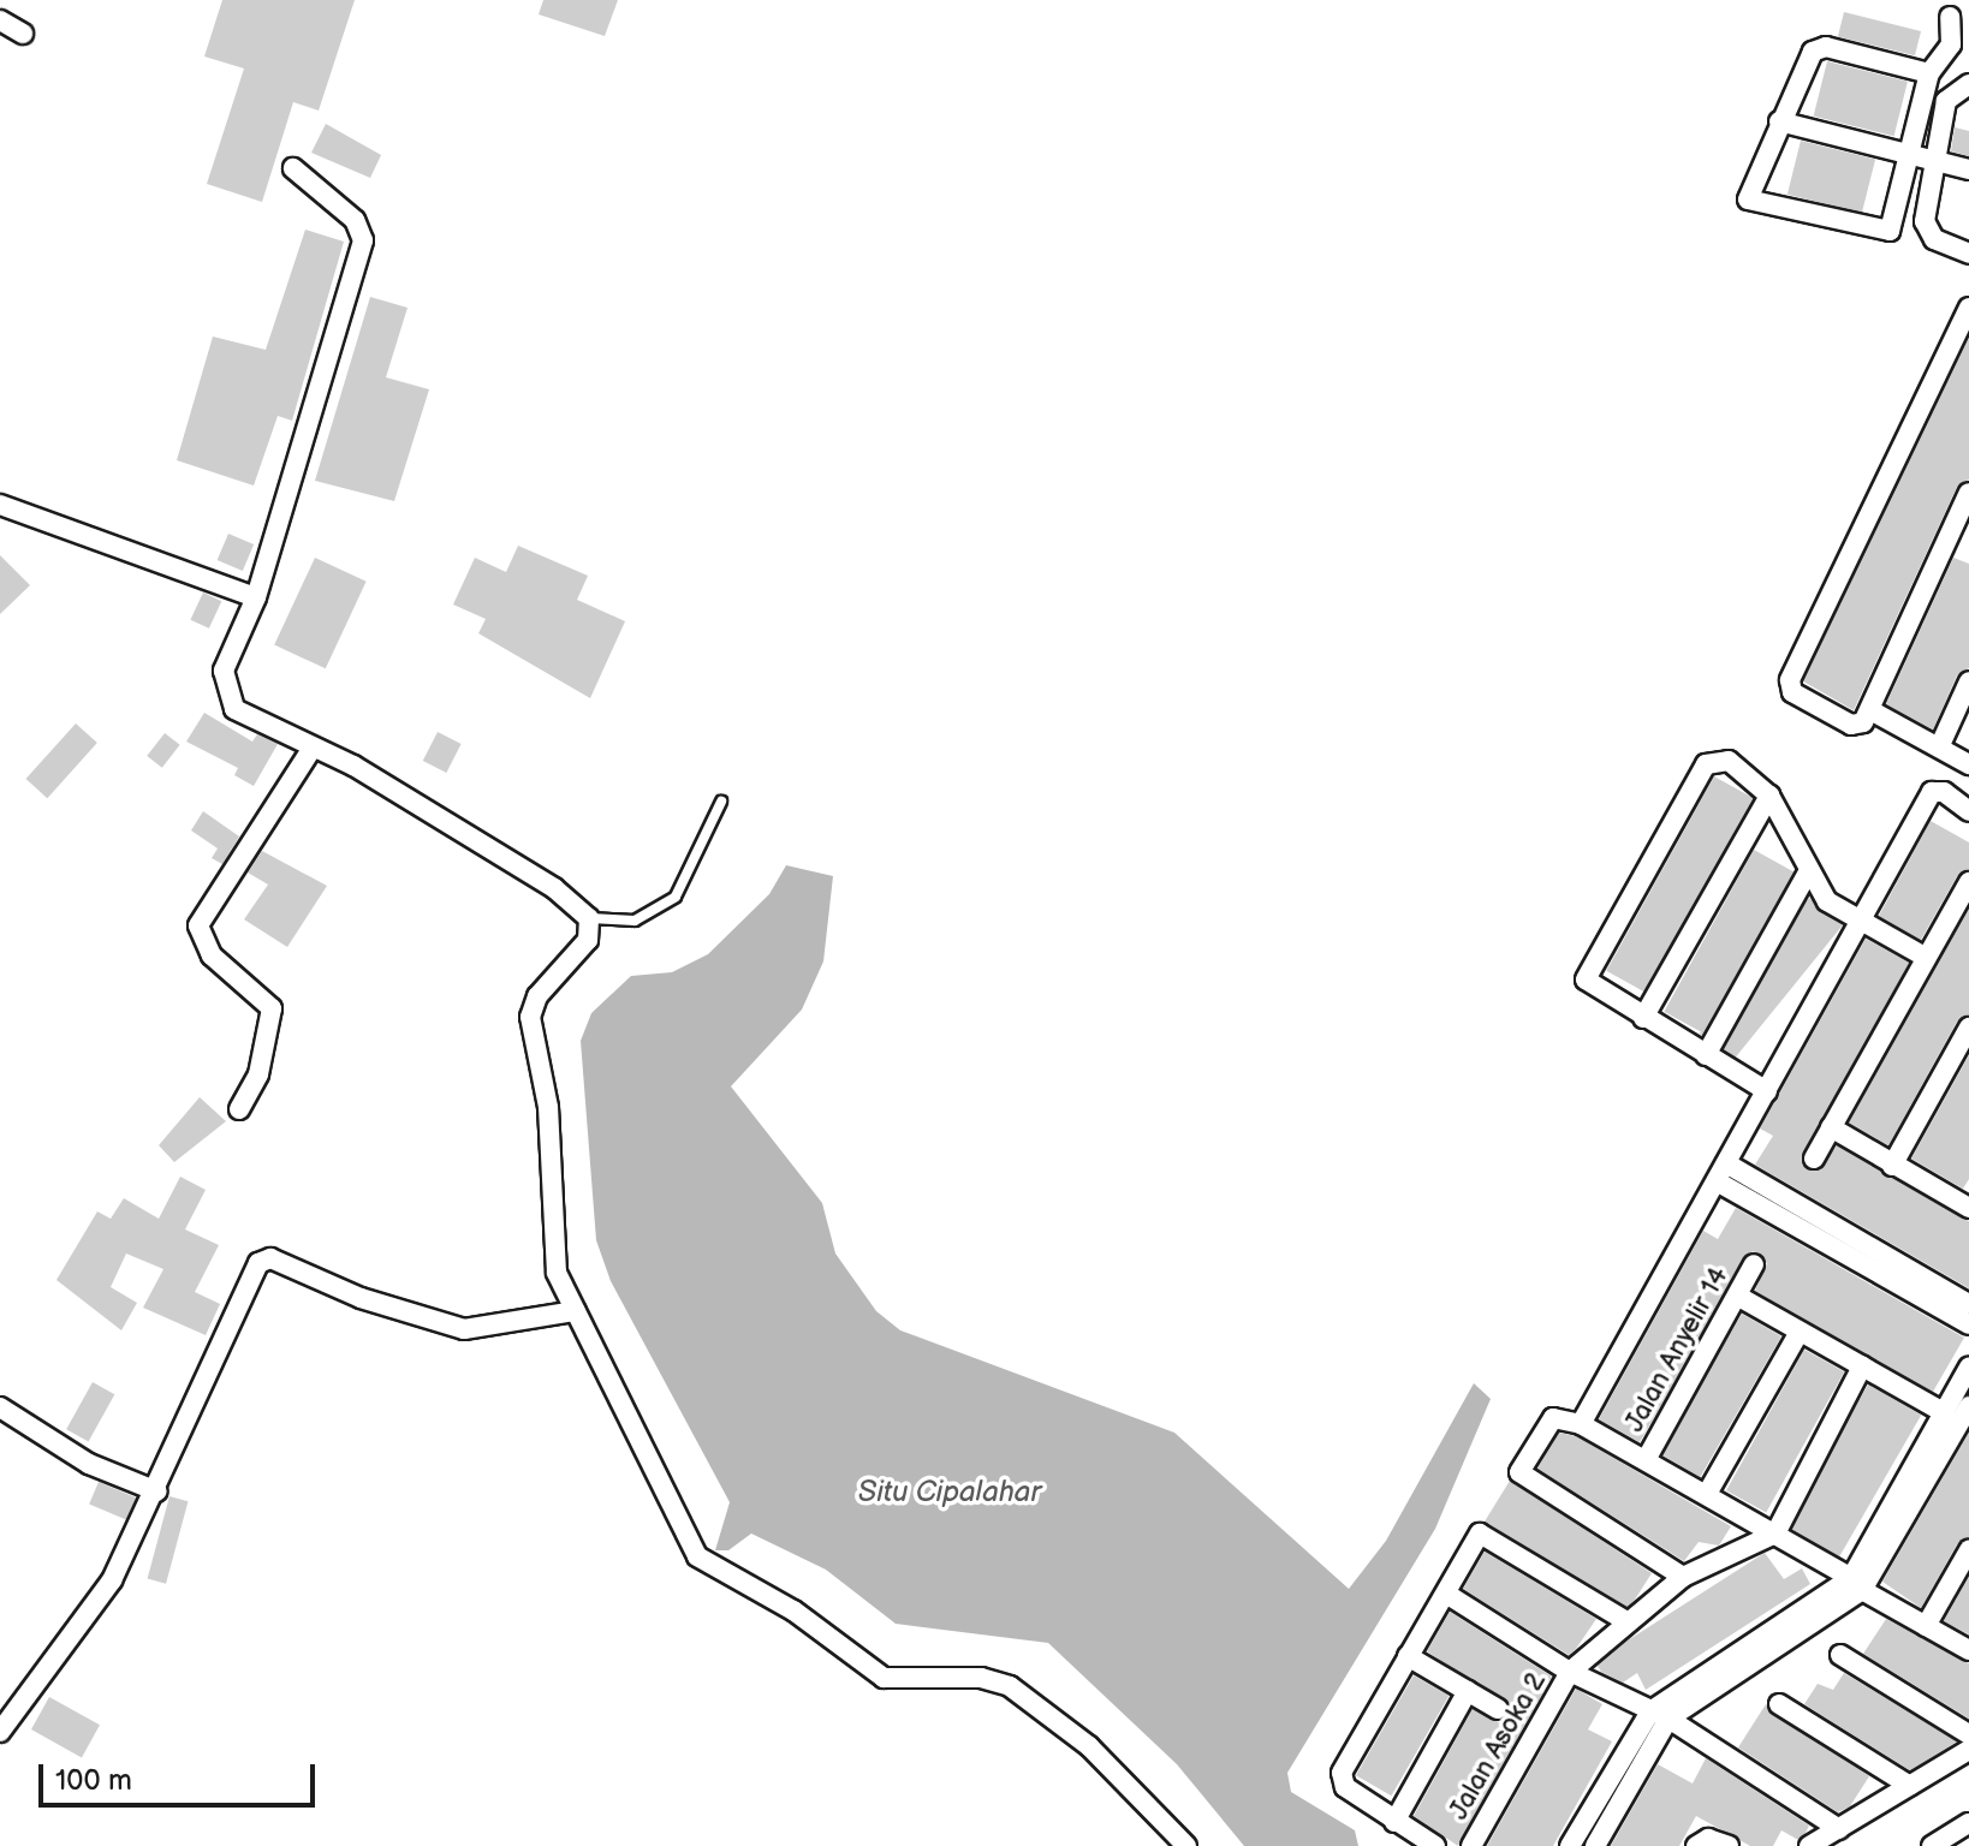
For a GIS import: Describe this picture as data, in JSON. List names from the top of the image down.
{
  "streets": {
    "street": ["Jalan Anyelir 14", "Jalan Asoka 2"]
  },
  "water": ["Situ Cipalahar"],
  "scale_bar": "100 m"
}
